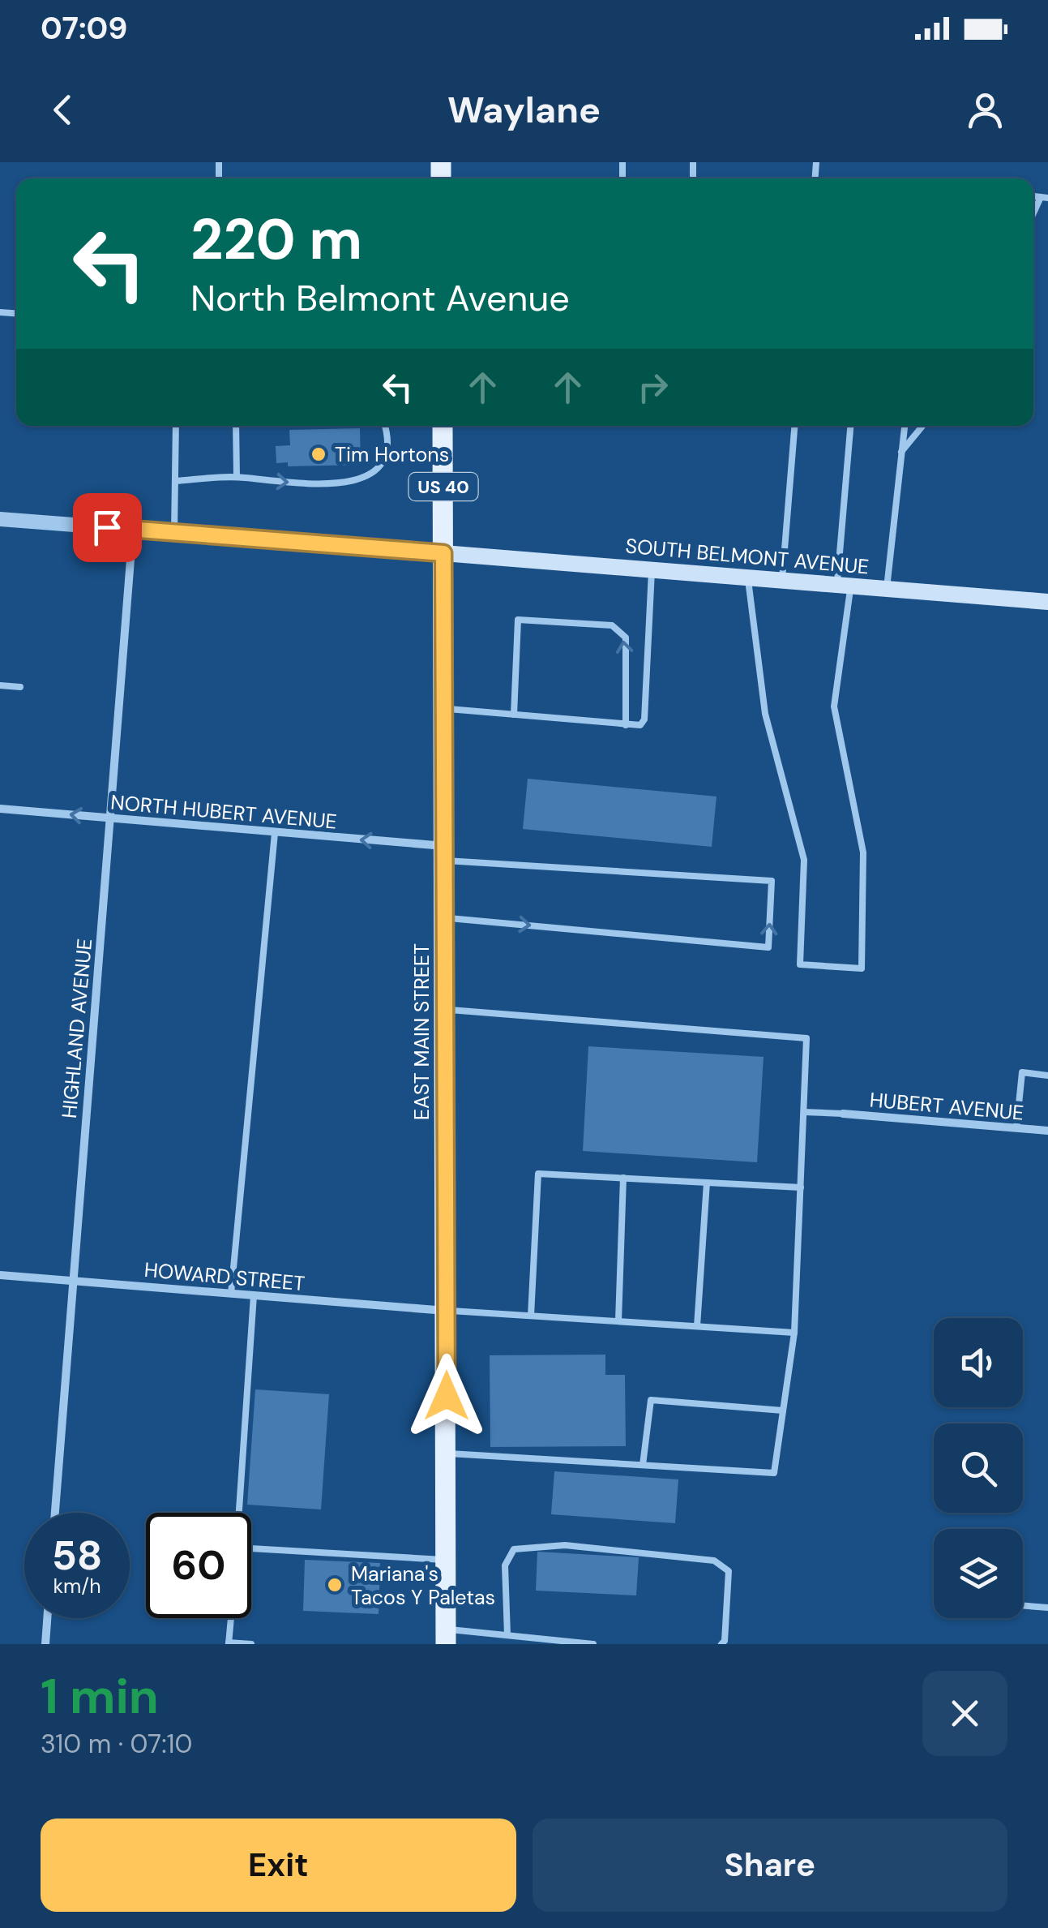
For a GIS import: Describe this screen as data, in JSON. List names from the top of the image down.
{
  "streets": {
    "main road": ["US 40", "SOUTH BELMONT AVENUE", "EAST MAIN STREET"],
    "street": [
      "NORTH HUBERT AVENUE",
      "HIGHLAND AVENUE",
      "HUBERT AVENUE",
      "HOWARD STREET"
    ]
  },
  "crossings": [
    ["SOUTH BELMONT AVENUE", "EAST MAIN STREET"],
    ["NORTH HUBERT AVENUE", "HIGHLAND AVENUE"],
    ["NORTH HUBERT AVENUE", "EAST MAIN STREET"],
    ["HIGHLAND AVENUE", "HOWARD STREET"],
    ["EAST MAIN STREET", "HOWARD STREET"]
  ],
  "one_way": ["NORTH HUBERT AVENUE"],
  "places": ["Tim Hortons", "Mariana's Tacos Y Paletas"],
  "page": {
    "status": "07:09",
    "header": "Waylane",
    "turn": ["220 m", "North Belmont Avenue"],
    "speed": "58 km/h",
    "limit": "60",
    "heading": ["1 min", "310 m · 07:10"],
    "buttons": ["Exit", "Share"]
  }
}
